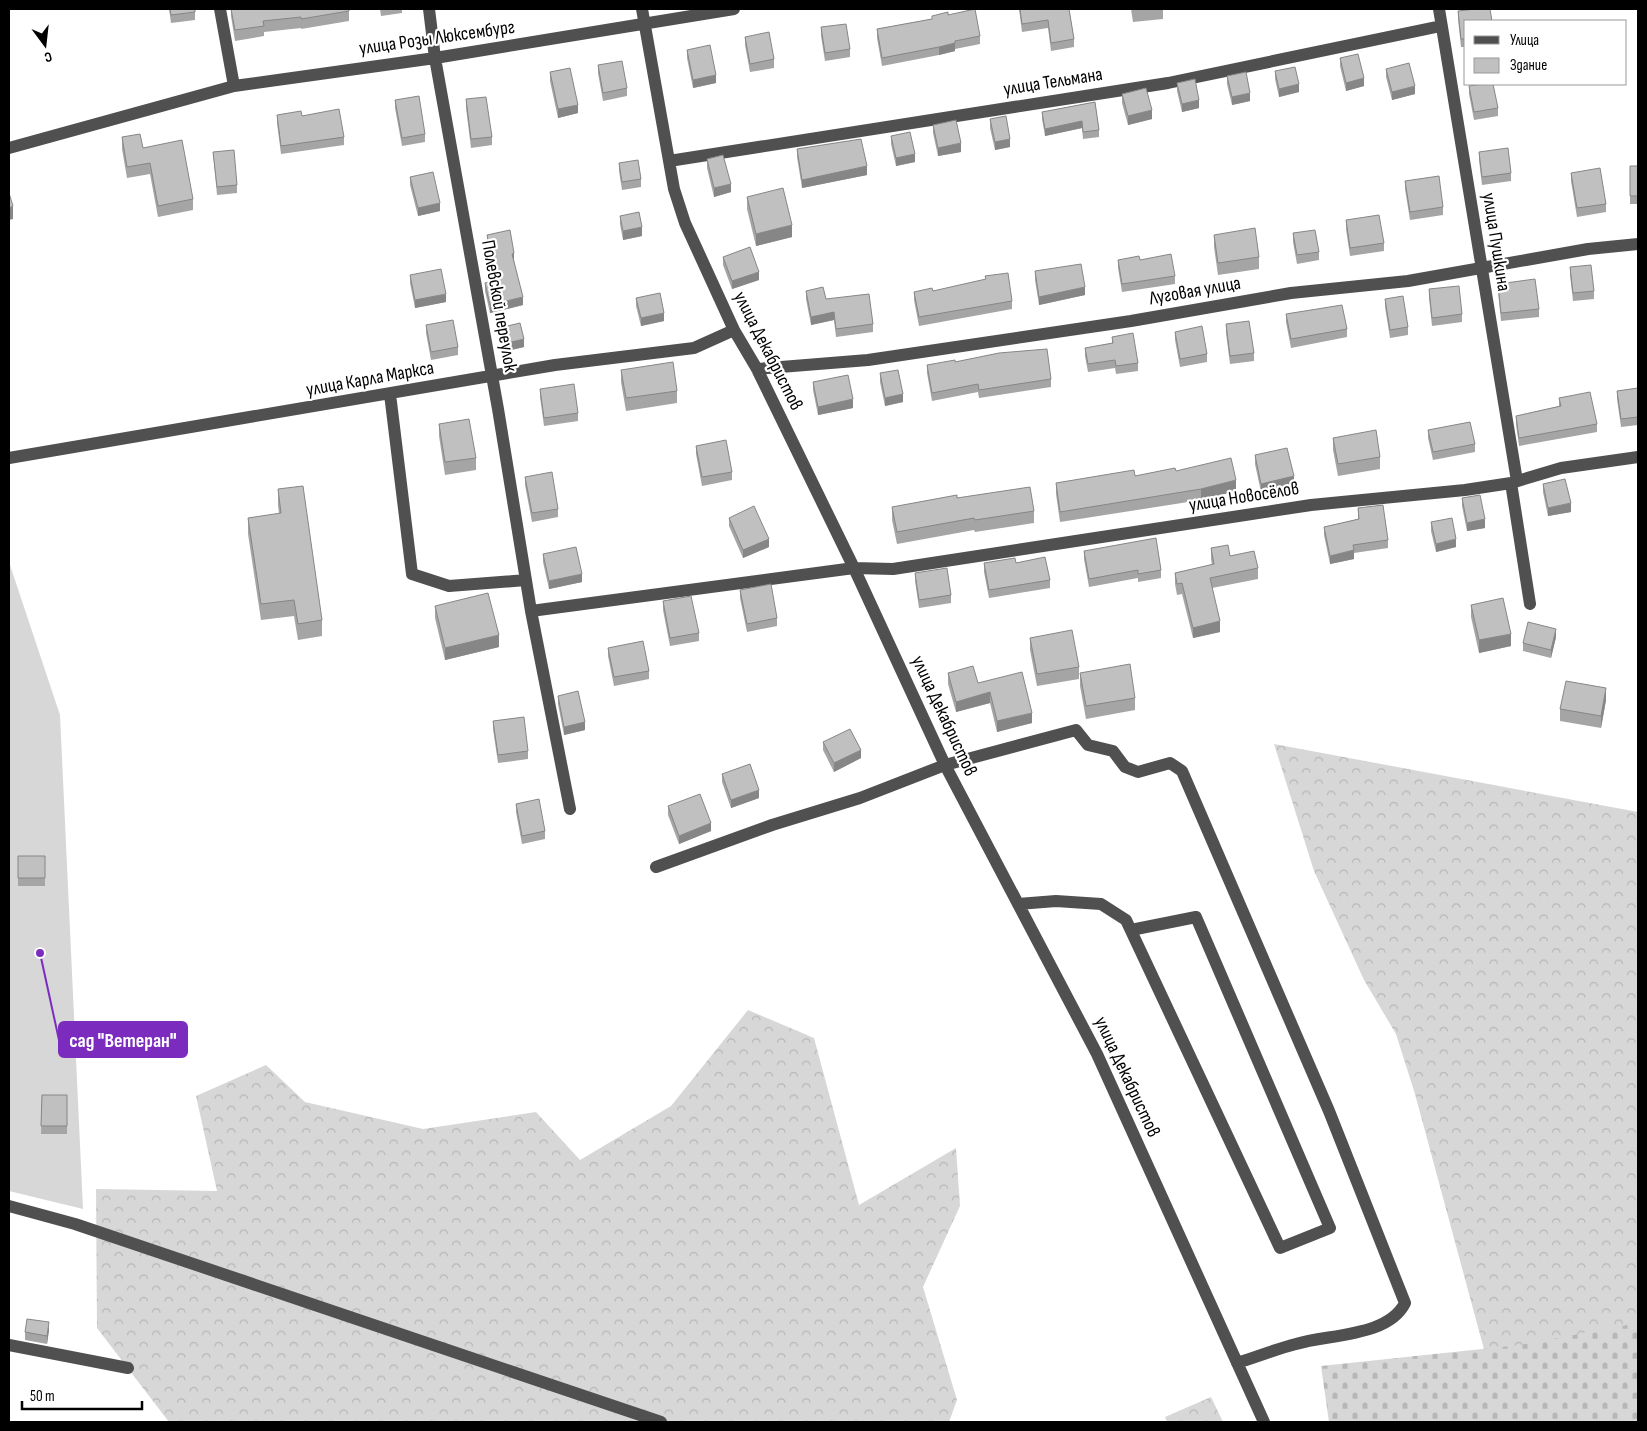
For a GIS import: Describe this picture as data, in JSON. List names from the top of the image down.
{
  "streets": {
    "street": [
      "улица Розы Люксембург",
      "улица Тельмана",
      "улица Пушкина",
      "Луговая улица",
      "Полевской переулок",
      "улица Декабристов",
      "улица Карла Маркса",
      "улица Новосёлов"
    ]
  },
  "crossings": [
    ["улица Розы Люксембург", "Полевской переулок"],
    ["улица Розы Люксембург", "улица Декабристов"],
    ["улица Тельмана", "улица Пушкина"],
    ["улица Тельмана", "улица Декабристов"],
    ["улица Пушкина", "Луговая улица"],
    ["улица Пушкина", "улица Новосёлов"],
    ["Луговая улица", "улица Декабристов"],
    ["Полевской переулок", "улица Карла Маркса"],
    ["Полевской переулок", "улица Новосёлов"],
    ["улица Декабристов", "улица Карла Маркса"],
    ["улица Декабристов", "улица Новосёлов"]
  ],
  "places": ["сад \"Ветеран\""],
  "legend": ["Улица", "Здание"],
  "scale_bar": "50 m",
  "north": "bottom"
}
